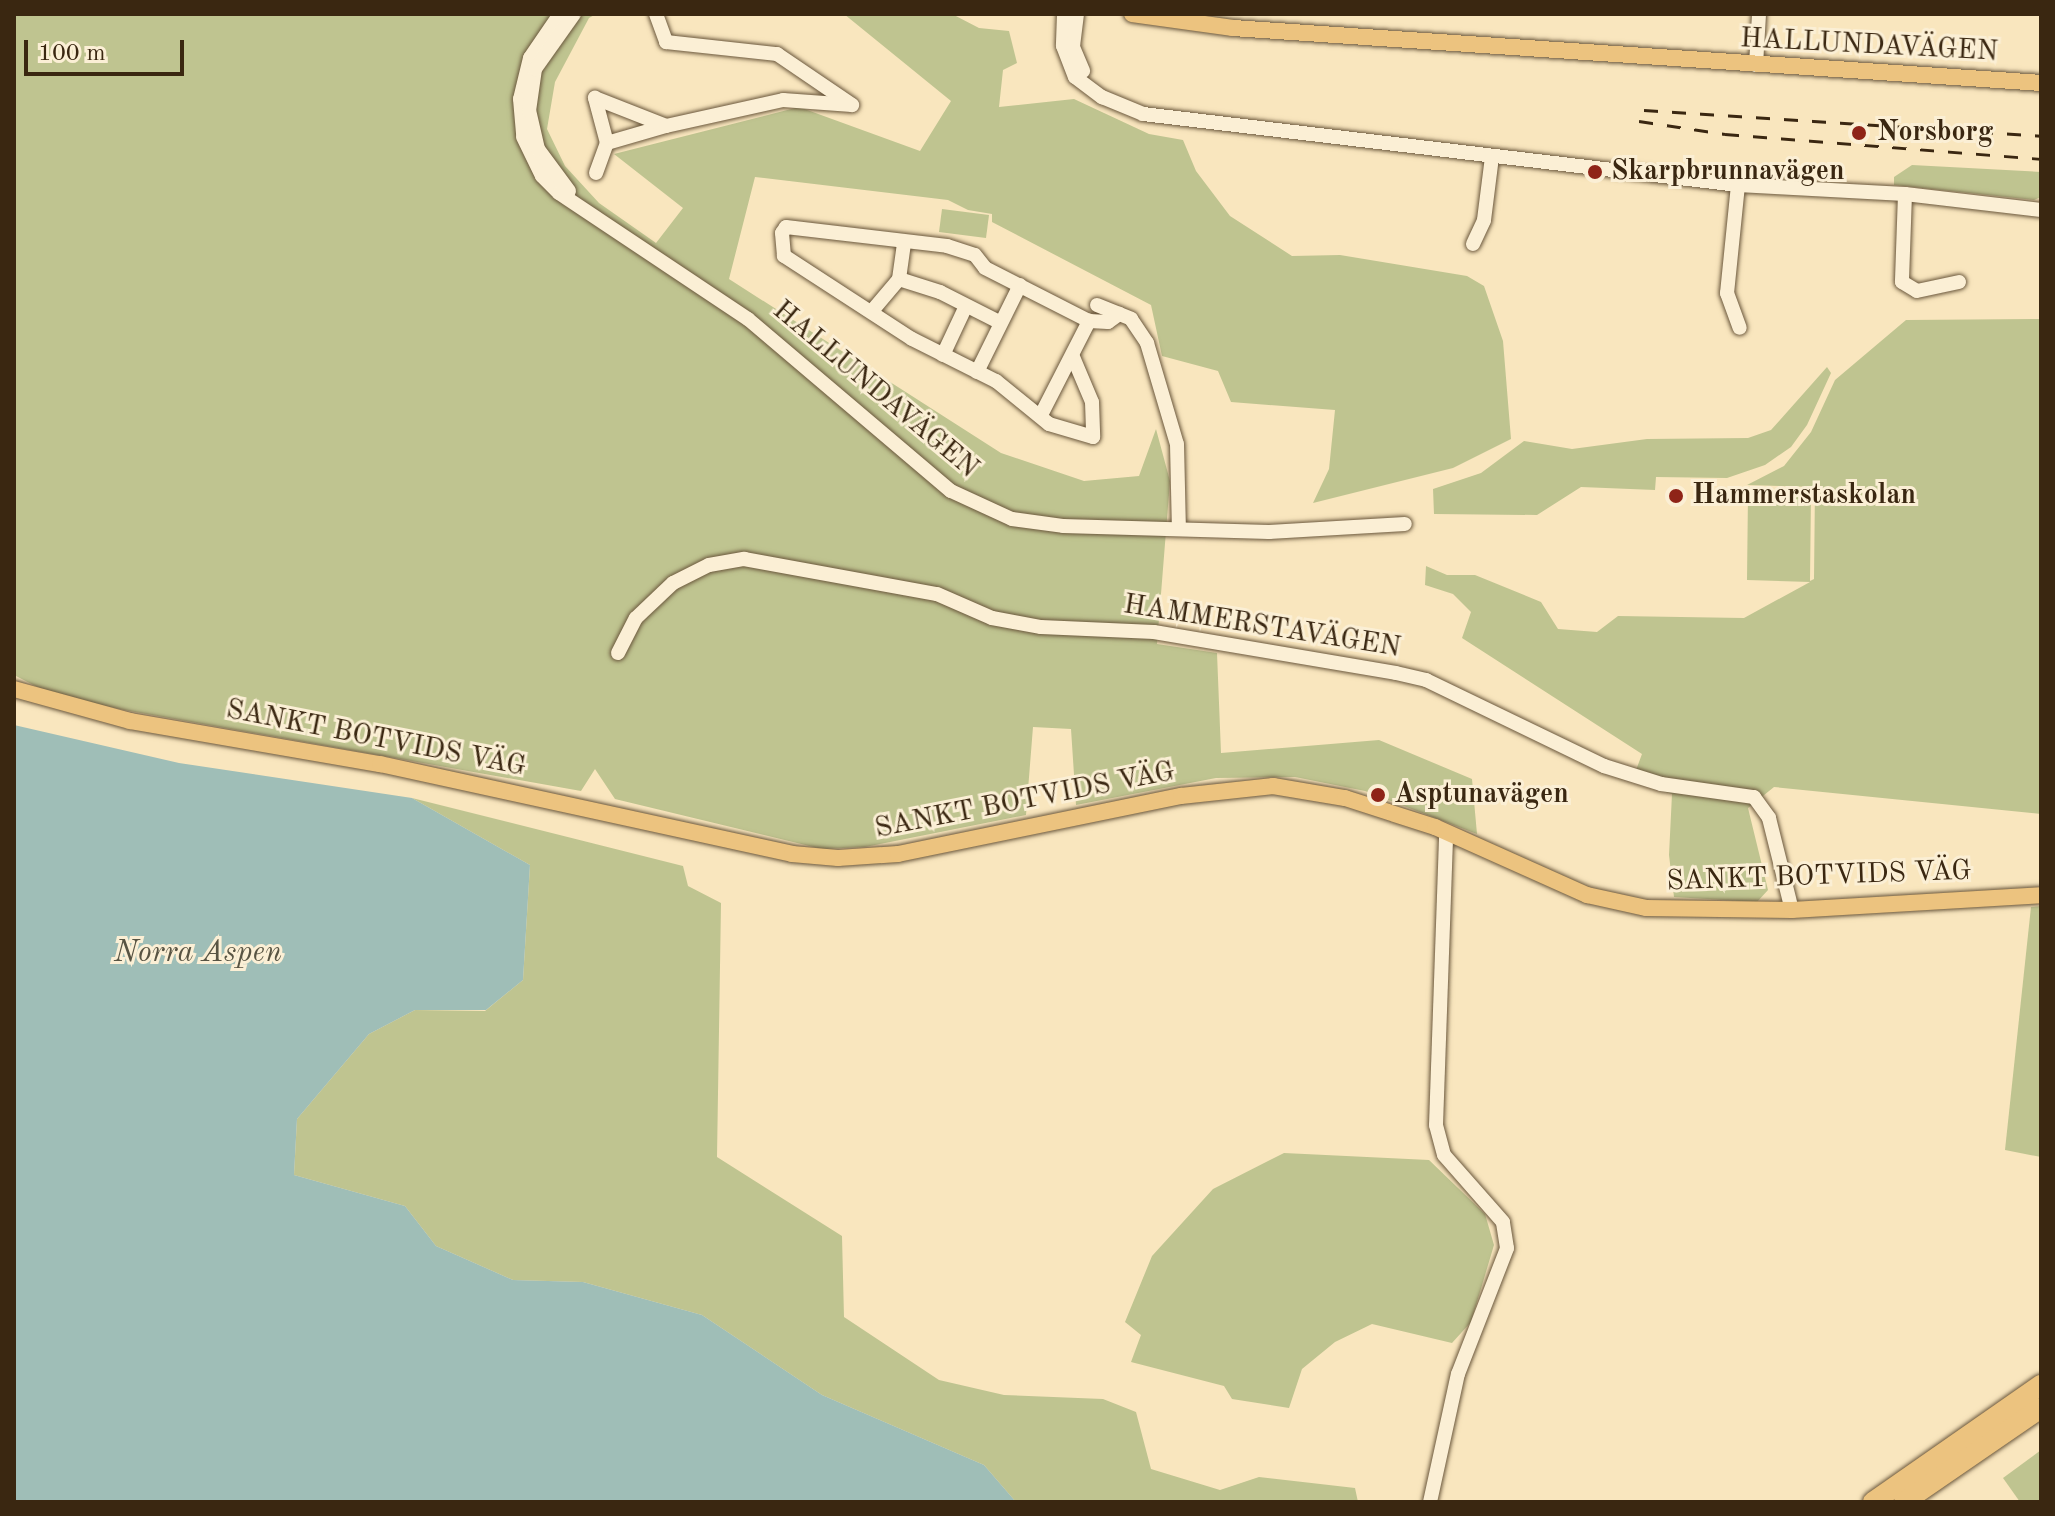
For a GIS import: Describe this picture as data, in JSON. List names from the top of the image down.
{
  "streets": {
    "main road": ["HALLUNDAVÄGEN", "SANKT BOTVIDS VÄG"],
    "street": ["HAMMERSTAVÄGEN"]
  },
  "crossings": [
    ["HAMMERSTAVÄGEN", "SANKT BOTVIDS VÄG"]
  ],
  "water": ["Norra Aspen"],
  "places": [
    "Norsborg",
    "Skarpbrunnavägen",
    "Hammerstaskolan",
    "Asptunavägen"
  ],
  "scale_bar": "100 m"
}
